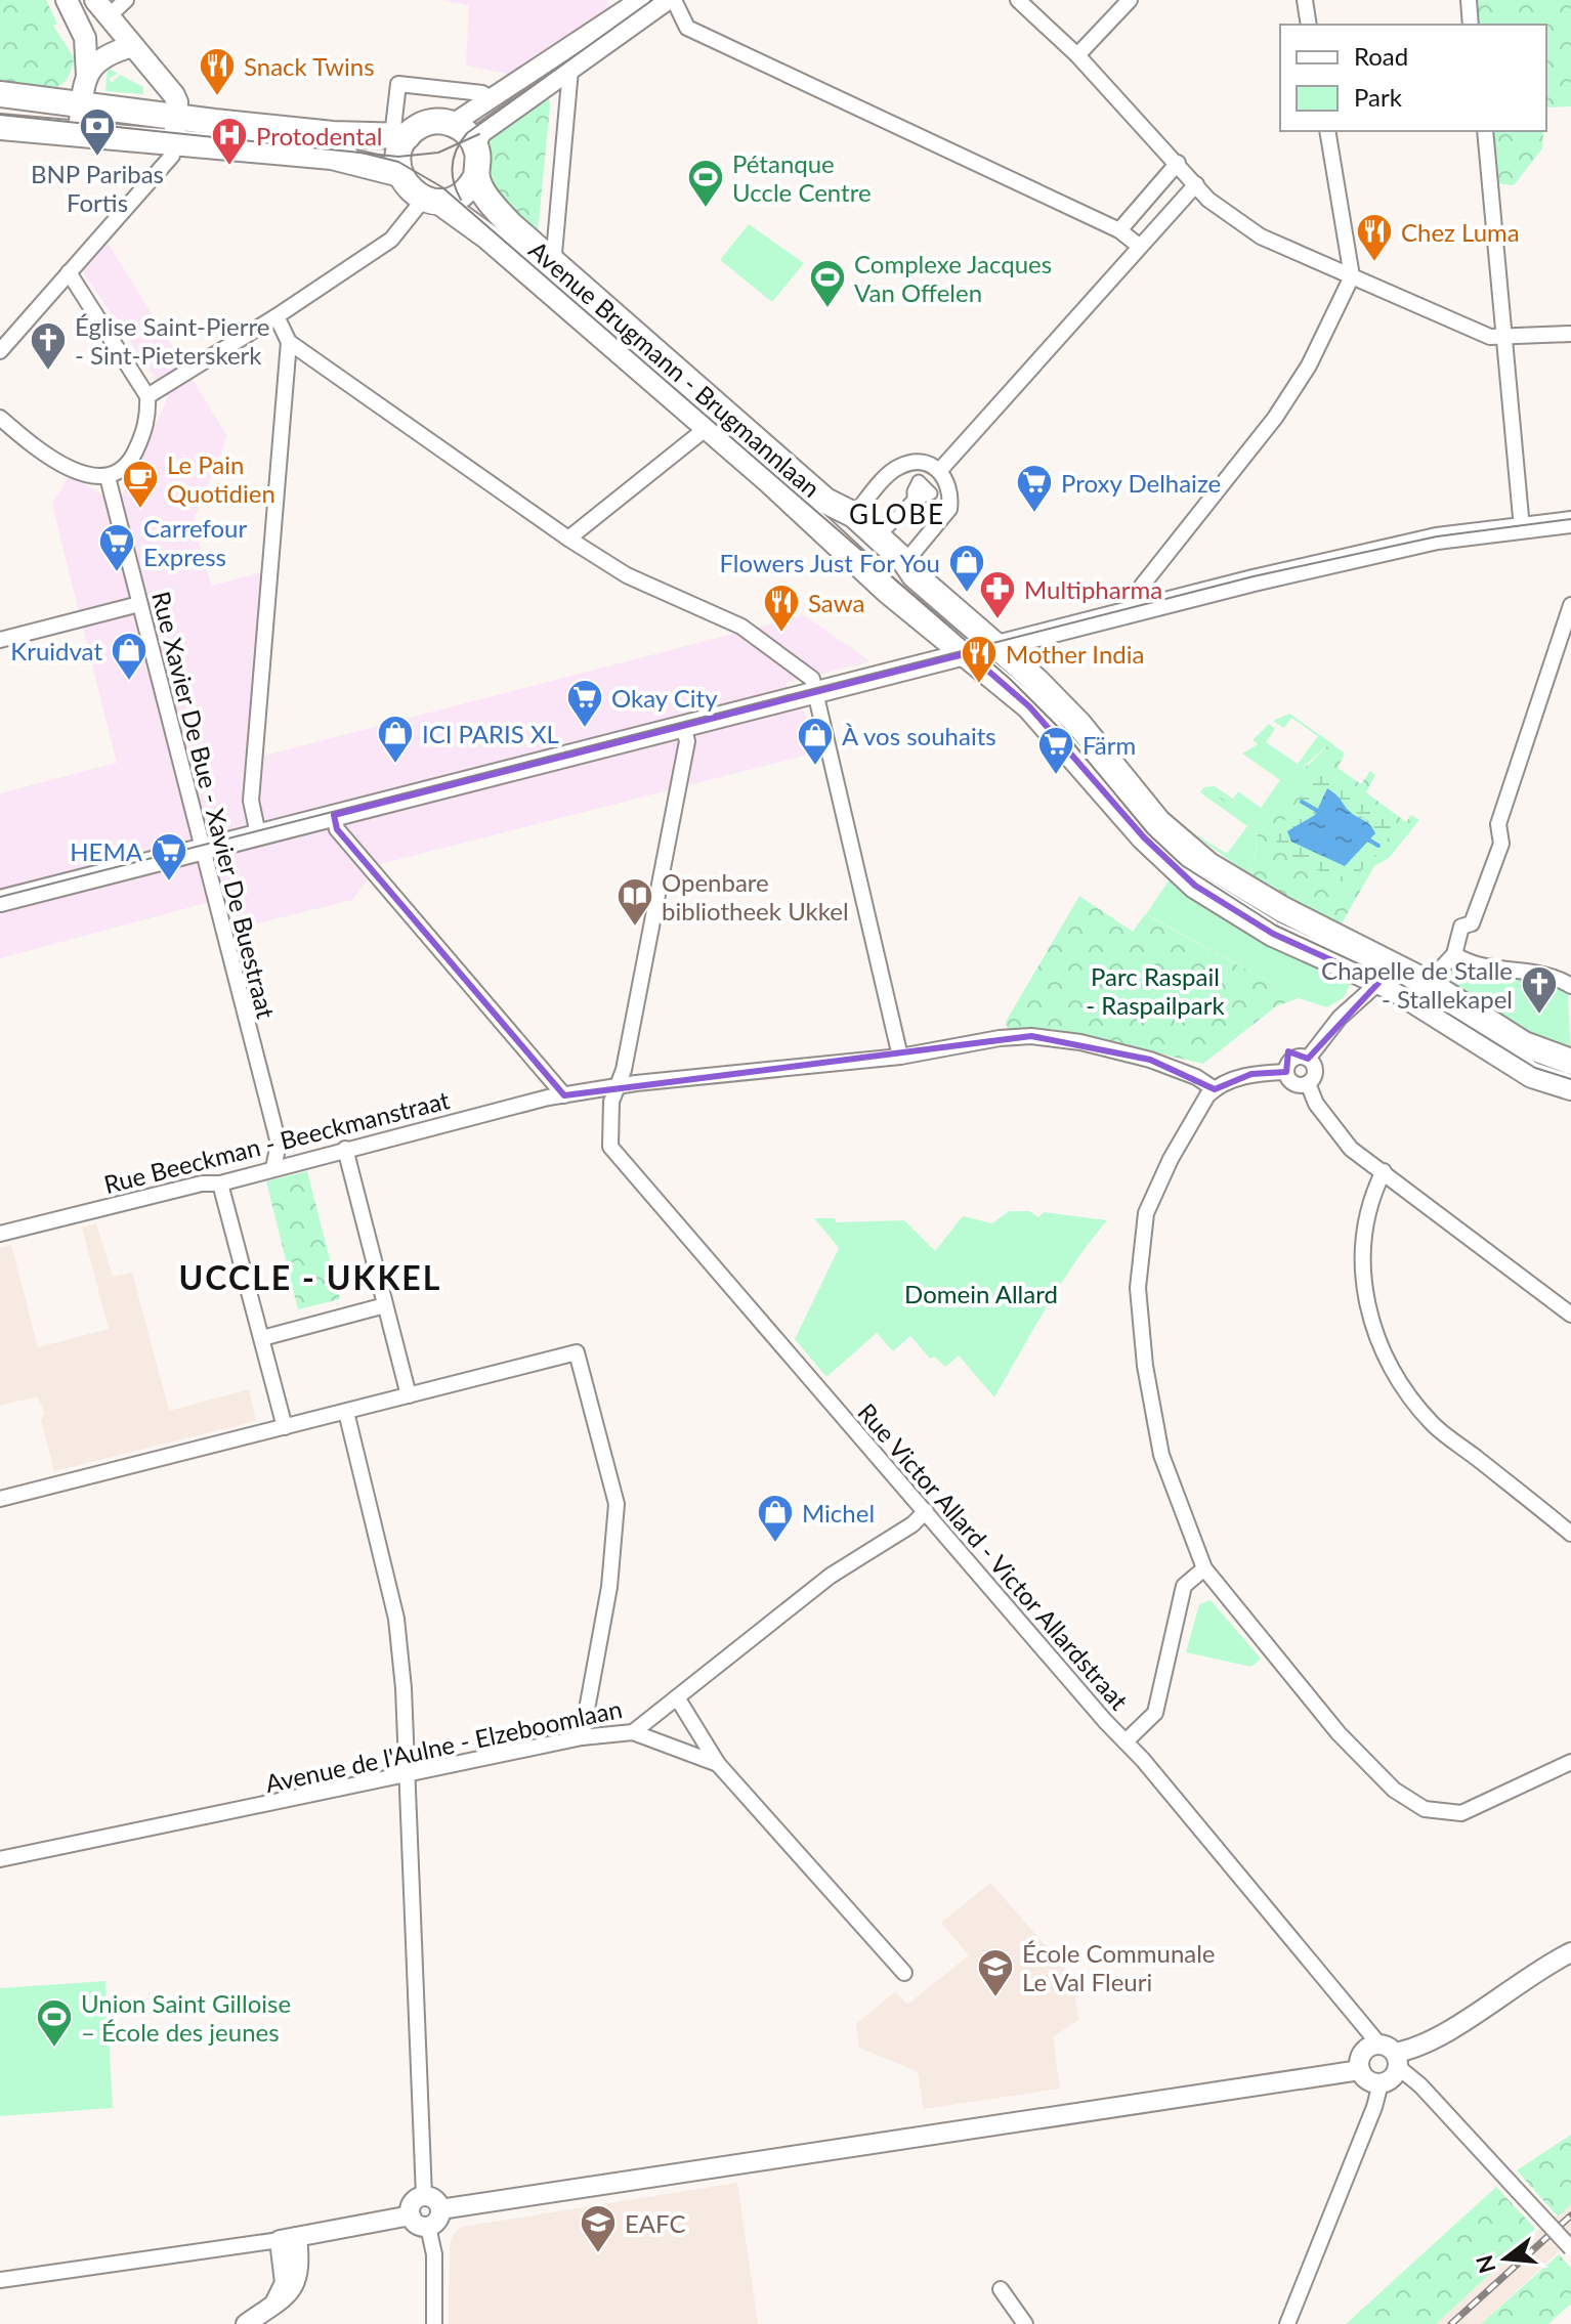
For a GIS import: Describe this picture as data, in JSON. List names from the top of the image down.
{
  "streets": {
    "main road": ["Avenue Brugmann - Brugmannlaan"],
    "street": [
      "Rue Xavier De Bue - Xavier De Buestraat",
      "Rue Beeckman - Beeckmanstraat",
      "Rue Victor Allard - Victor Allardstraat",
      "Avenue de l'Aulne - Elzeboomlaan"
    ]
  },
  "crossings": [
    ["Rue Xavier De Bue - Xavier De Buestraat", "Rue Beeckman - Beeckmanstraat"],
    ["Rue Beeckman - Beeckmanstraat", "Rue Victor Allard - Victor Allardstraat"],
    ["Rue Victor Allard - Victor Allardstraat", "Avenue de l'Aulne - Elzeboomlaan"]
  ],
  "districts": ["GLOBE", "UCCLE - UKKEL"],
  "parks": ["Parc Raspail - Raspailpark", "Domein Allard"],
  "places": {
    "restaurant": [
      "Snack Twins",
      "Chez Luma",
      "Sawa",
      "Mother India"
    ],
    "bank": ["BNP Paribas Fortis"],
    "hospital": ["Protodental"],
    "sports": ["Pétanque Uccle Centre", "Complexe Jacques Van Offelen", "Union Saint Gilloise – École des jeunes"],
    "church": ["Église Saint-Pierre - Sint-Pieterskerk", "Chapelle de Stalle - Stallekapel"],
    "cafe": ["Le Pain Quotidien"],
    "supermarket": [
      "Proxy Delhaize",
      "Carrefour Express",
      "Okay City",
      "Färm",
      "HEMA"
    ],
    "shop": [
      "Flowers Just For You",
      "Kruidvat",
      "ICI PARIS XL",
      "À vos souhaits",
      "Michel"
    ],
    "pharmacy": ["Multipharma"],
    "library": ["Openbare bibliotheek Ukkel"],
    "school or university": ["École Communale Le Val Fleuri", "EAFC"]
  },
  "legend": ["Road", "Park"],
  "north": "left"
}
